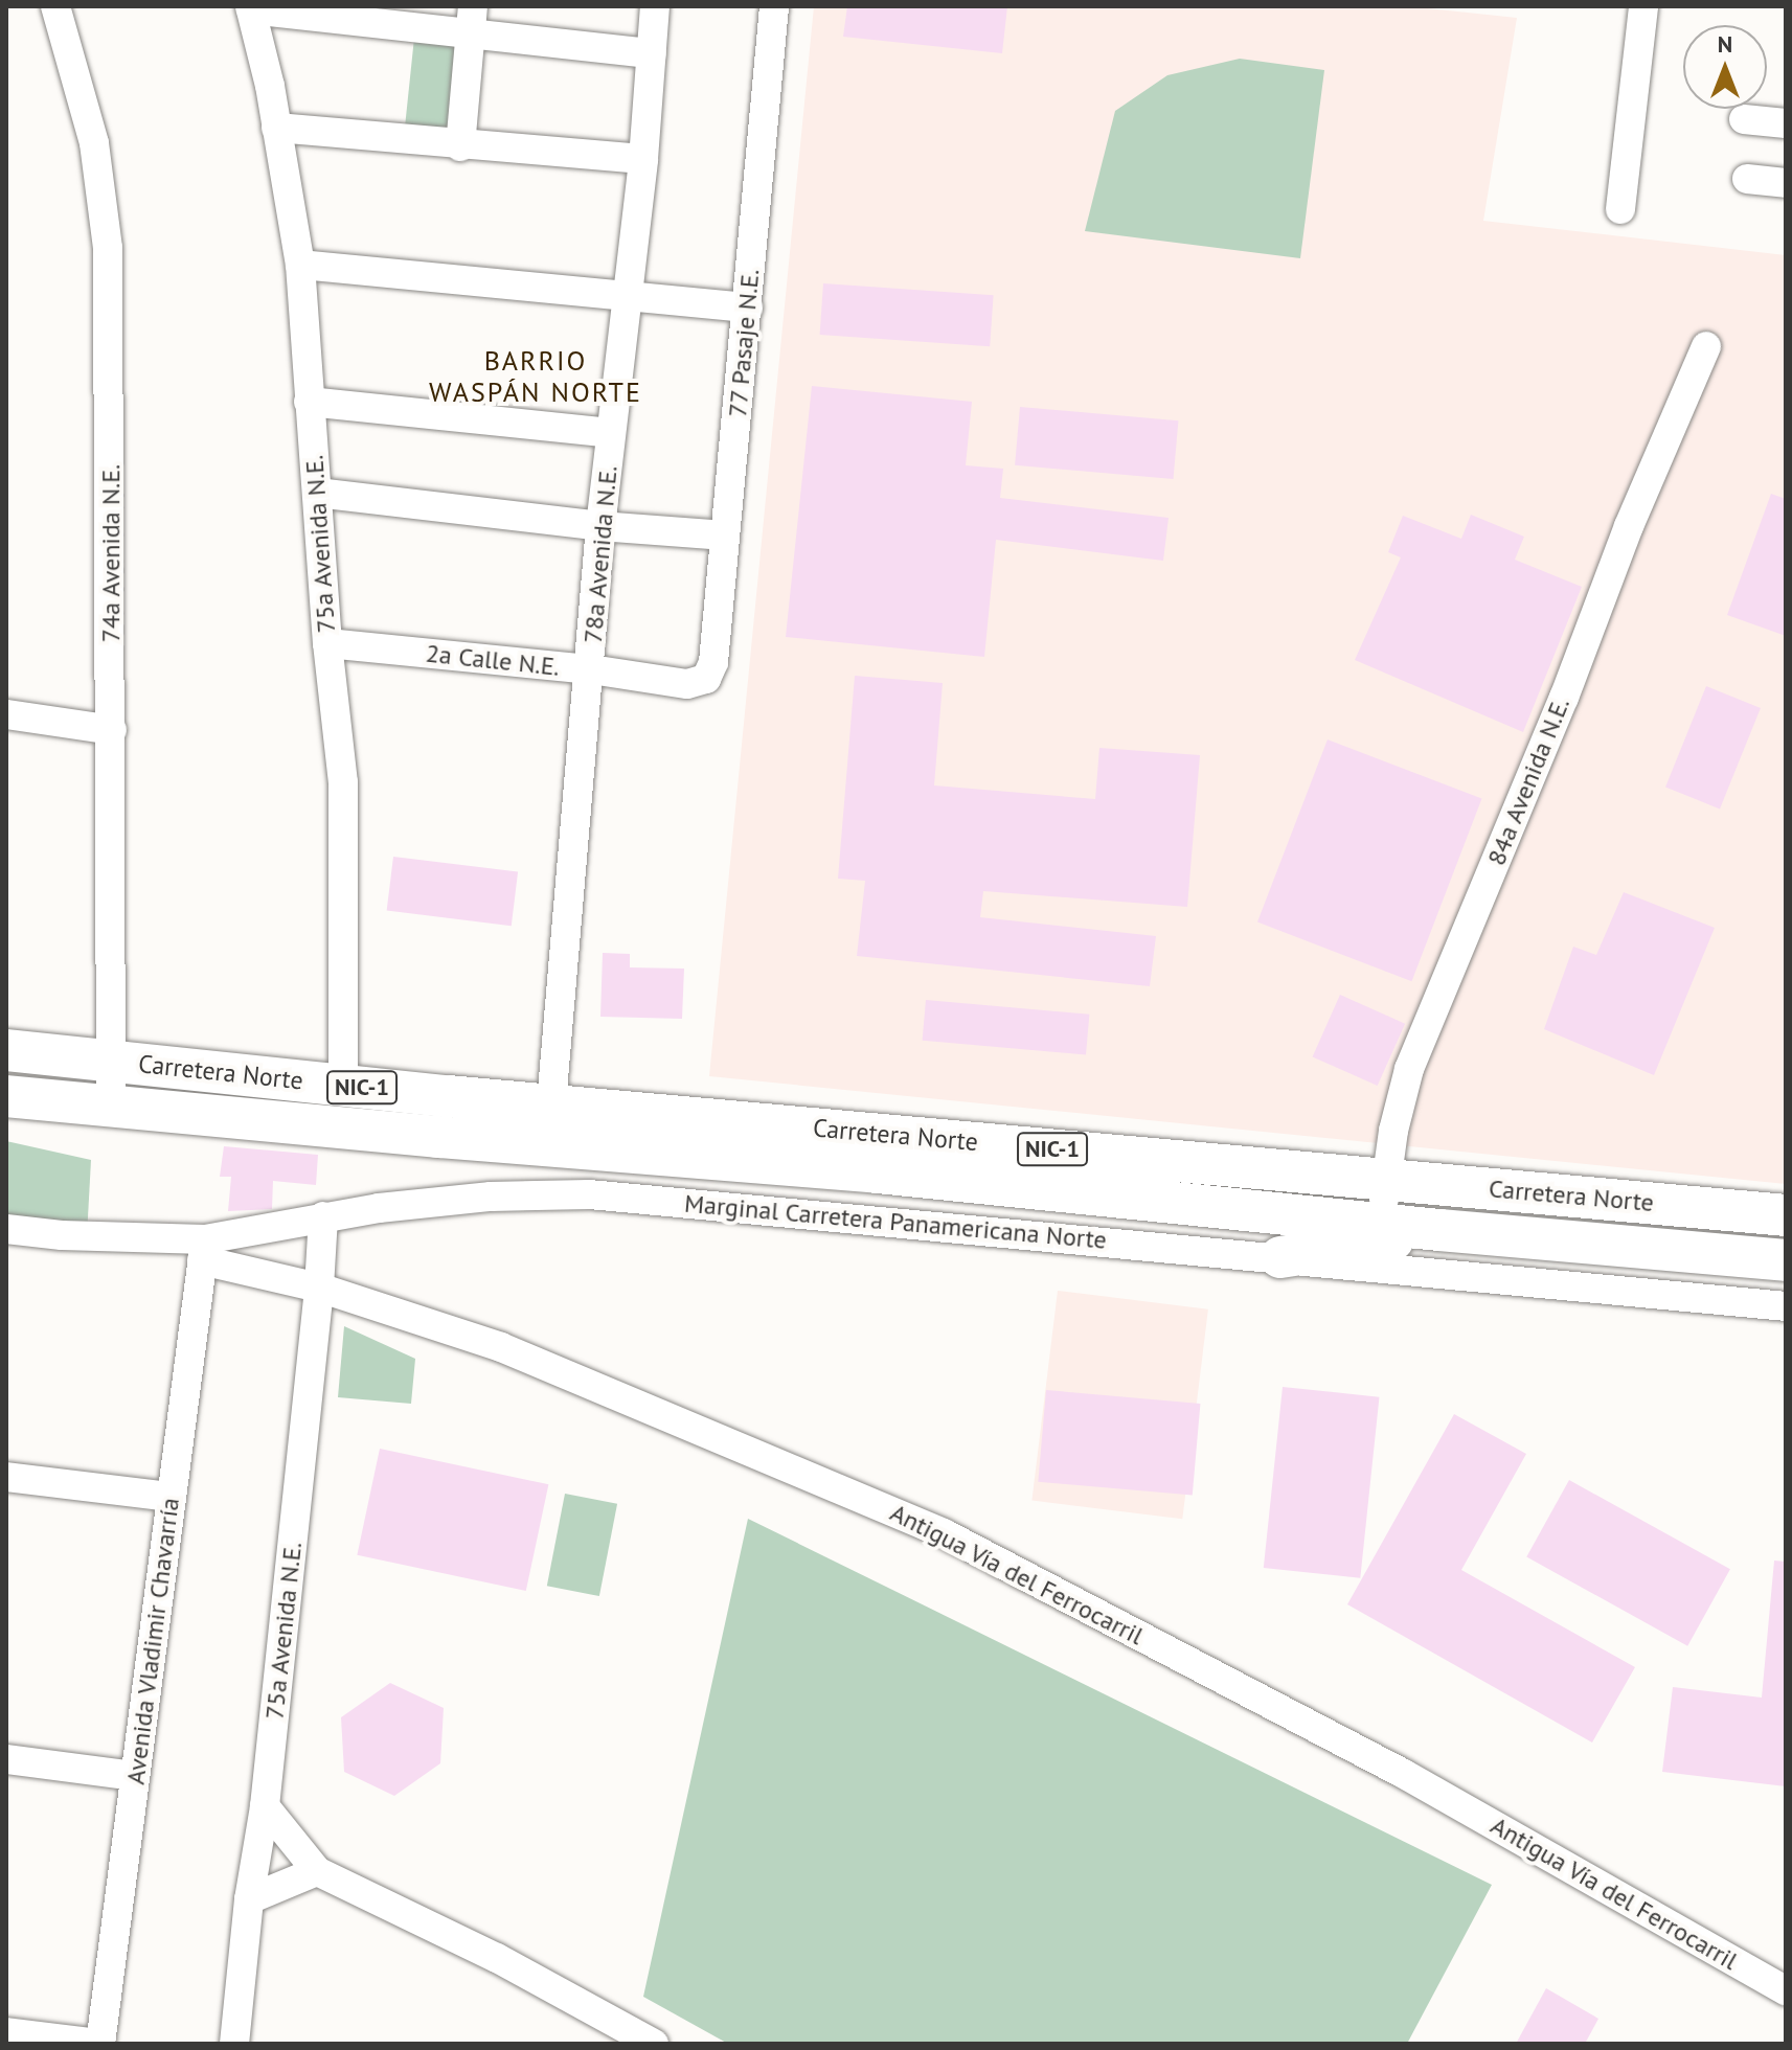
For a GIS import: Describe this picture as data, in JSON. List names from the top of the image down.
{
  "streets": {
    "highway": ["Carretera Norte", "NIC-1"],
    "street": [
      "77 Pasaje N.E.",
      "75a Avenida N.E.",
      "74a Avenida N.E.",
      "78a Avenida N.E.",
      "2a Calle N.E.",
      "84a Avenida N.E.",
      "Marginal Carretera Panamericana Norte",
      "Antigua Vía del Ferrocarril",
      "Avenida Vladimir Chavarría"
    ]
  },
  "crossings": [
    ["77 Pasaje N.E.", "2a Calle N.E."],
    ["75a Avenida N.E.", "2a Calle N.E."],
    ["75a Avenida N.E.", "Carretera Norte"],
    ["75a Avenida N.E.", "Marginal Carretera Panamericana Norte"],
    ["75a Avenida N.E.", "Antigua Vía del Ferrocarril"],
    ["74a Avenida N.E.", "Carretera Norte"],
    ["78a Avenida N.E.", "2a Calle N.E."],
    ["78a Avenida N.E.", "Carretera Norte"],
    ["84a Avenida N.E.", "Carretera Norte"],
    ["Marginal Carretera Panamericana Norte", "Antigua Vía del Ferrocarril"],
    ["Marginal Carretera Panamericana Norte", "Avenida Vladimir Chavarría"],
    ["Antigua Vía del Ferrocarril", "Avenida Vladimir Chavarría"]
  ],
  "districts": ["BARRIO WASPÁN NORTE"],
  "north": "top"
}
